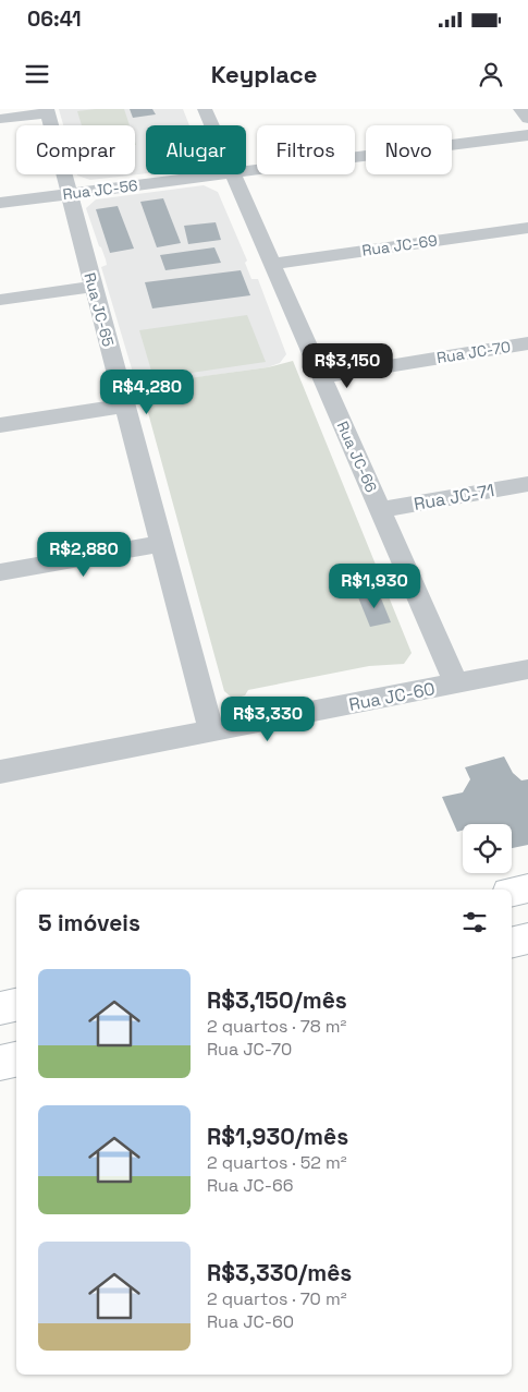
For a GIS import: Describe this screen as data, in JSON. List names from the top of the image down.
{
  "streets": {
    "street": [
      "Rua JC-56",
      "Rua JC-69",
      "Rua JC-65",
      "Rua JC-70",
      "Rua JC-66",
      "Rua JC-71",
      "Rua JC-60"
    ]
  },
  "crossings": [
    ["Rua JC-56", "Rua JC-65"],
    ["Rua JC-69", "Rua JC-66"],
    ["Rua JC-65", "Rua JC-60"],
    ["Rua JC-70", "Rua JC-66"],
    ["Rua JC-66", "Rua JC-71"],
    ["Rua JC-66", "Rua JC-60"]
  ],
  "page": {
    "status": "06:41",
    "header": "Keyplace",
    "chip": [
      "Comprar",
      "Alugar",
      "Filtros",
      "Novo"
    ],
    "price": [
      "R$3,150",
      "R$4,280",
      "R$2,880",
      "R$1,930",
      "R$3,330"
    ],
    "heading": "5 imóveis",
    "list": [
      {
        "name": "R$3,150/mês",
        "note": "2 quartos · 78 m² · Rua JC-70"
      },
      {
        "name": "R$1,930/mês",
        "note": "2 quartos · 52 m² · Rua JC-66"
      },
      {
        "name": "R$3,330/mês",
        "note": "2 quartos · 70 m² · Rua JC-60"
      }
    ]
  }
}
